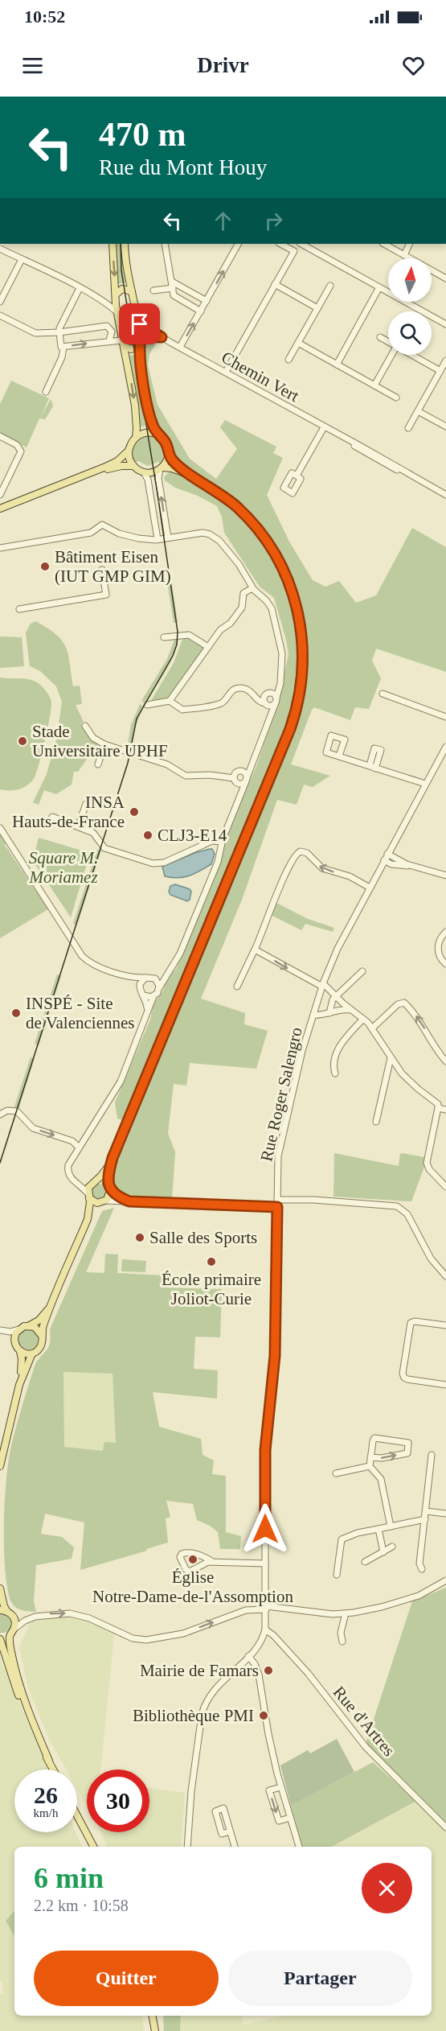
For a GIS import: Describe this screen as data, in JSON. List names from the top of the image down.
{
  "streets": {
    "street": ["Chemin Vert", "Rue Roger Salengro", "Rue d'Artres"]
  },
  "crossings": [
    ["Rue Roger Salengro", "Rue d'Artres"]
  ],
  "parks": ["Square M. Moriamez"],
  "places": [
    "Bâtiment Eisen (IUT GMP GIM)",
    "Stade Universitaire UPHF",
    "INSA Hauts-de-France",
    "CLJ3-E14",
    "INSPÉ - Site de Valenciennes",
    "Salle des Sports",
    "École primaire Joliot-Curie",
    "Église Notre-Dame-de-l'Assomption",
    "Mairie de Famars",
    "Bibliothèque PMI"
  ],
  "north": "top",
  "page": {
    "status": "10:52",
    "header": "Drivr",
    "turn": ["470 m", "Rue du Mont Houy"],
    "speed": "26 km/h",
    "limit": "30",
    "heading": ["6 min", "2.2 km · 10:58"],
    "buttons": ["Quitter", "Partager"]
  }
}
